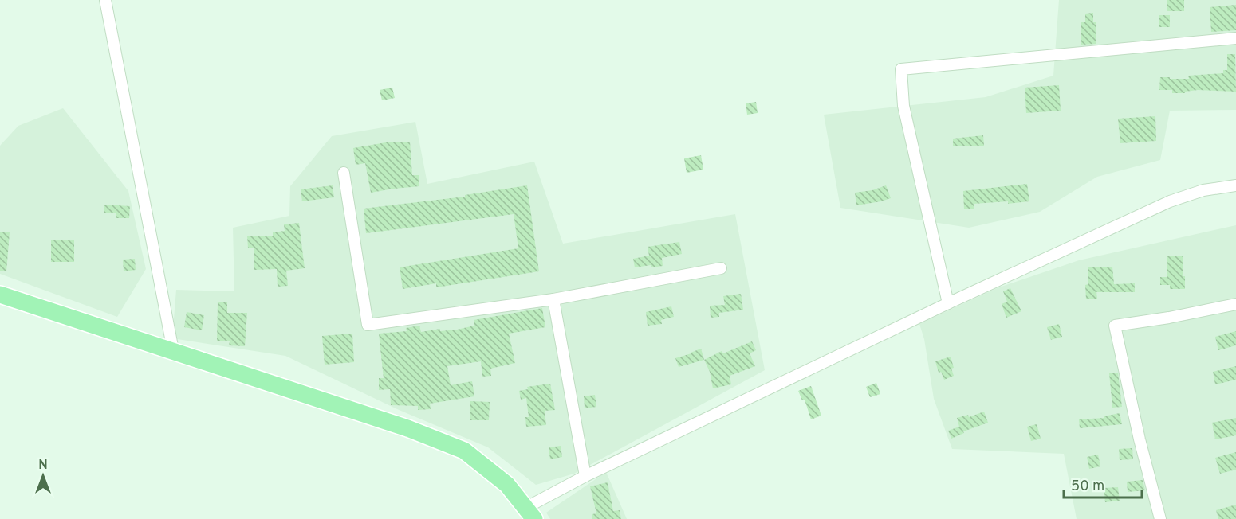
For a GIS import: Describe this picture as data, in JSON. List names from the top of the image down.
{
  "scale_bar": "50 m",
  "north": "top"
}
